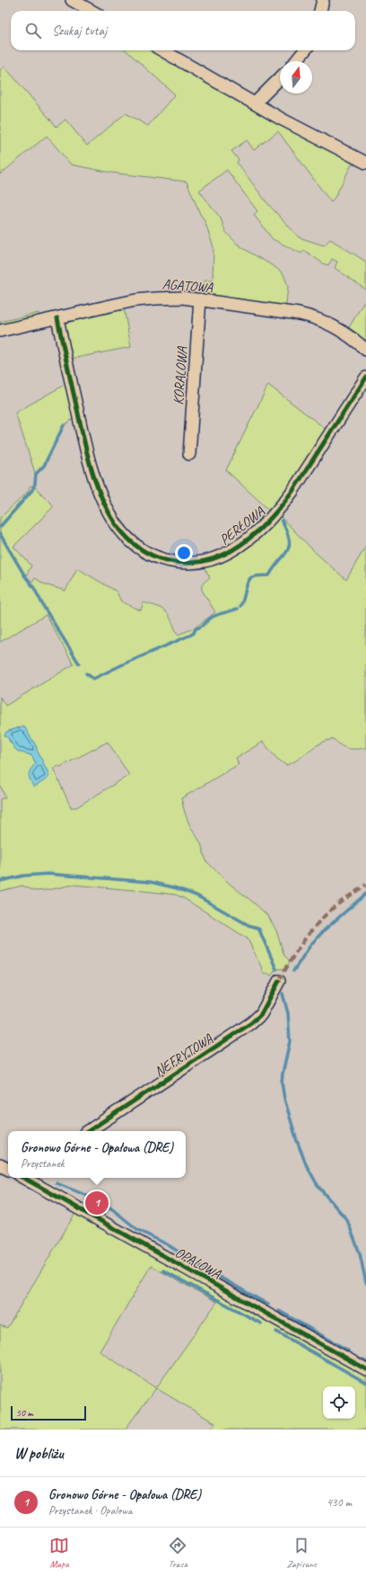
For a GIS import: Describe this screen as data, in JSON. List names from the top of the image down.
{
  "streets": {
    "street": [
      "AGATOWA",
      "KORALOWA",
      "PERŁOWA",
      "NEFRYTOWA",
      "OPALOWA"
    ]
  },
  "crossings": [
    ["AGATOWA", "KORALOWA"],
    ["AGATOWA", "PERŁOWA"]
  ],
  "scale_bar": "50 m",
  "north": "top",
  "page": {
    "search": "Szukaj tutaj",
    "popup": ["Gronowo Górne - Opałowa (DRE)", "Przystanek"],
    "pins": "1",
    "scale": "50 m",
    "heading": "W pobliżu",
    "list": [
      {
        "mark": "1",
        "name": "Gronowo Górne - Opałowa (DRE)",
        "note": "Przystanek · Opalowa",
        "value": "430 m"
      }
    ],
    "nav": ["Mapa", "Trasa", "Zapisane"]
  }
}
